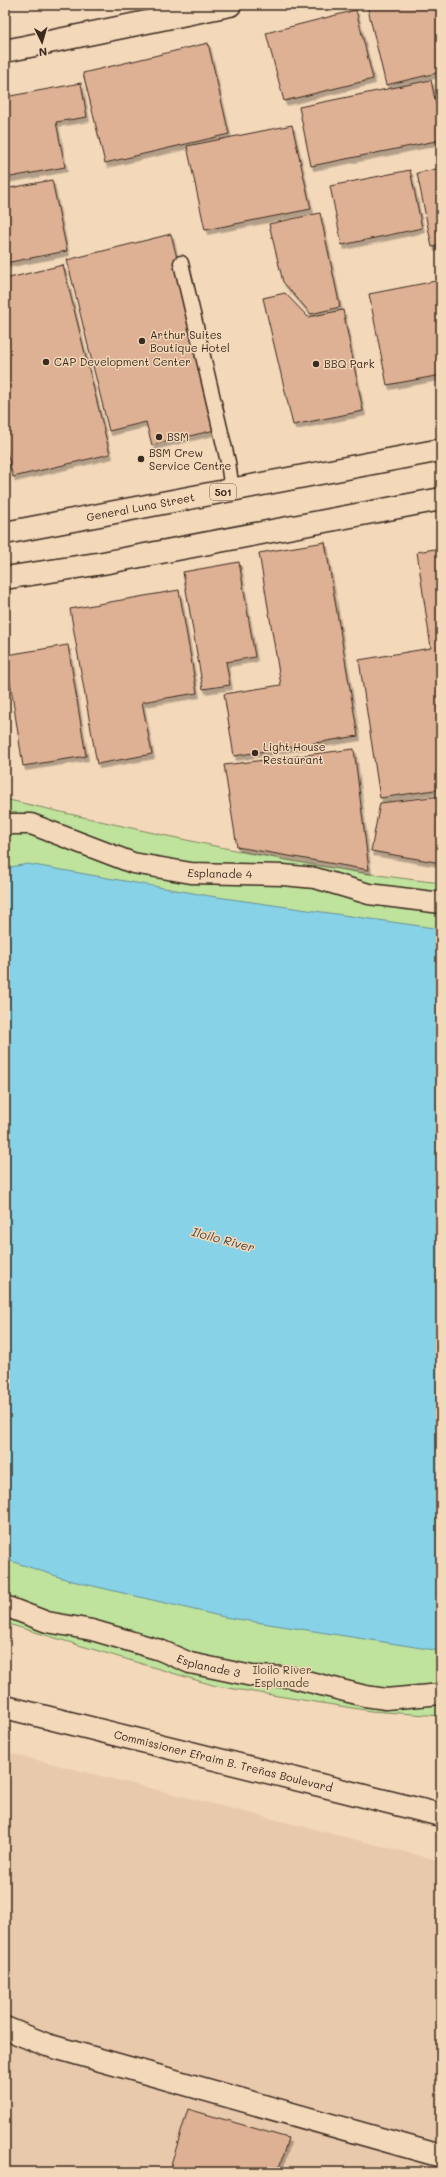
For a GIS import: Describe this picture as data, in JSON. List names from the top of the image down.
{
  "streets": {
    "main road": ["501", "General Luna Street", "Commissioner Efraim B. Treñas Boulevard"],
    "street": ["Esplanade 4", "Esplanade 3"]
  },
  "water": ["Iloilo River"],
  "parks": ["Iloilo River Esplanade"],
  "places": [
    "Arthur Suites Boutique Hotel",
    "CAP Development Center",
    "BBQ Park",
    "BSM",
    "BSM Crew Service Centre",
    "Light House Restaurant"
  ],
  "north": "bottom"
}
